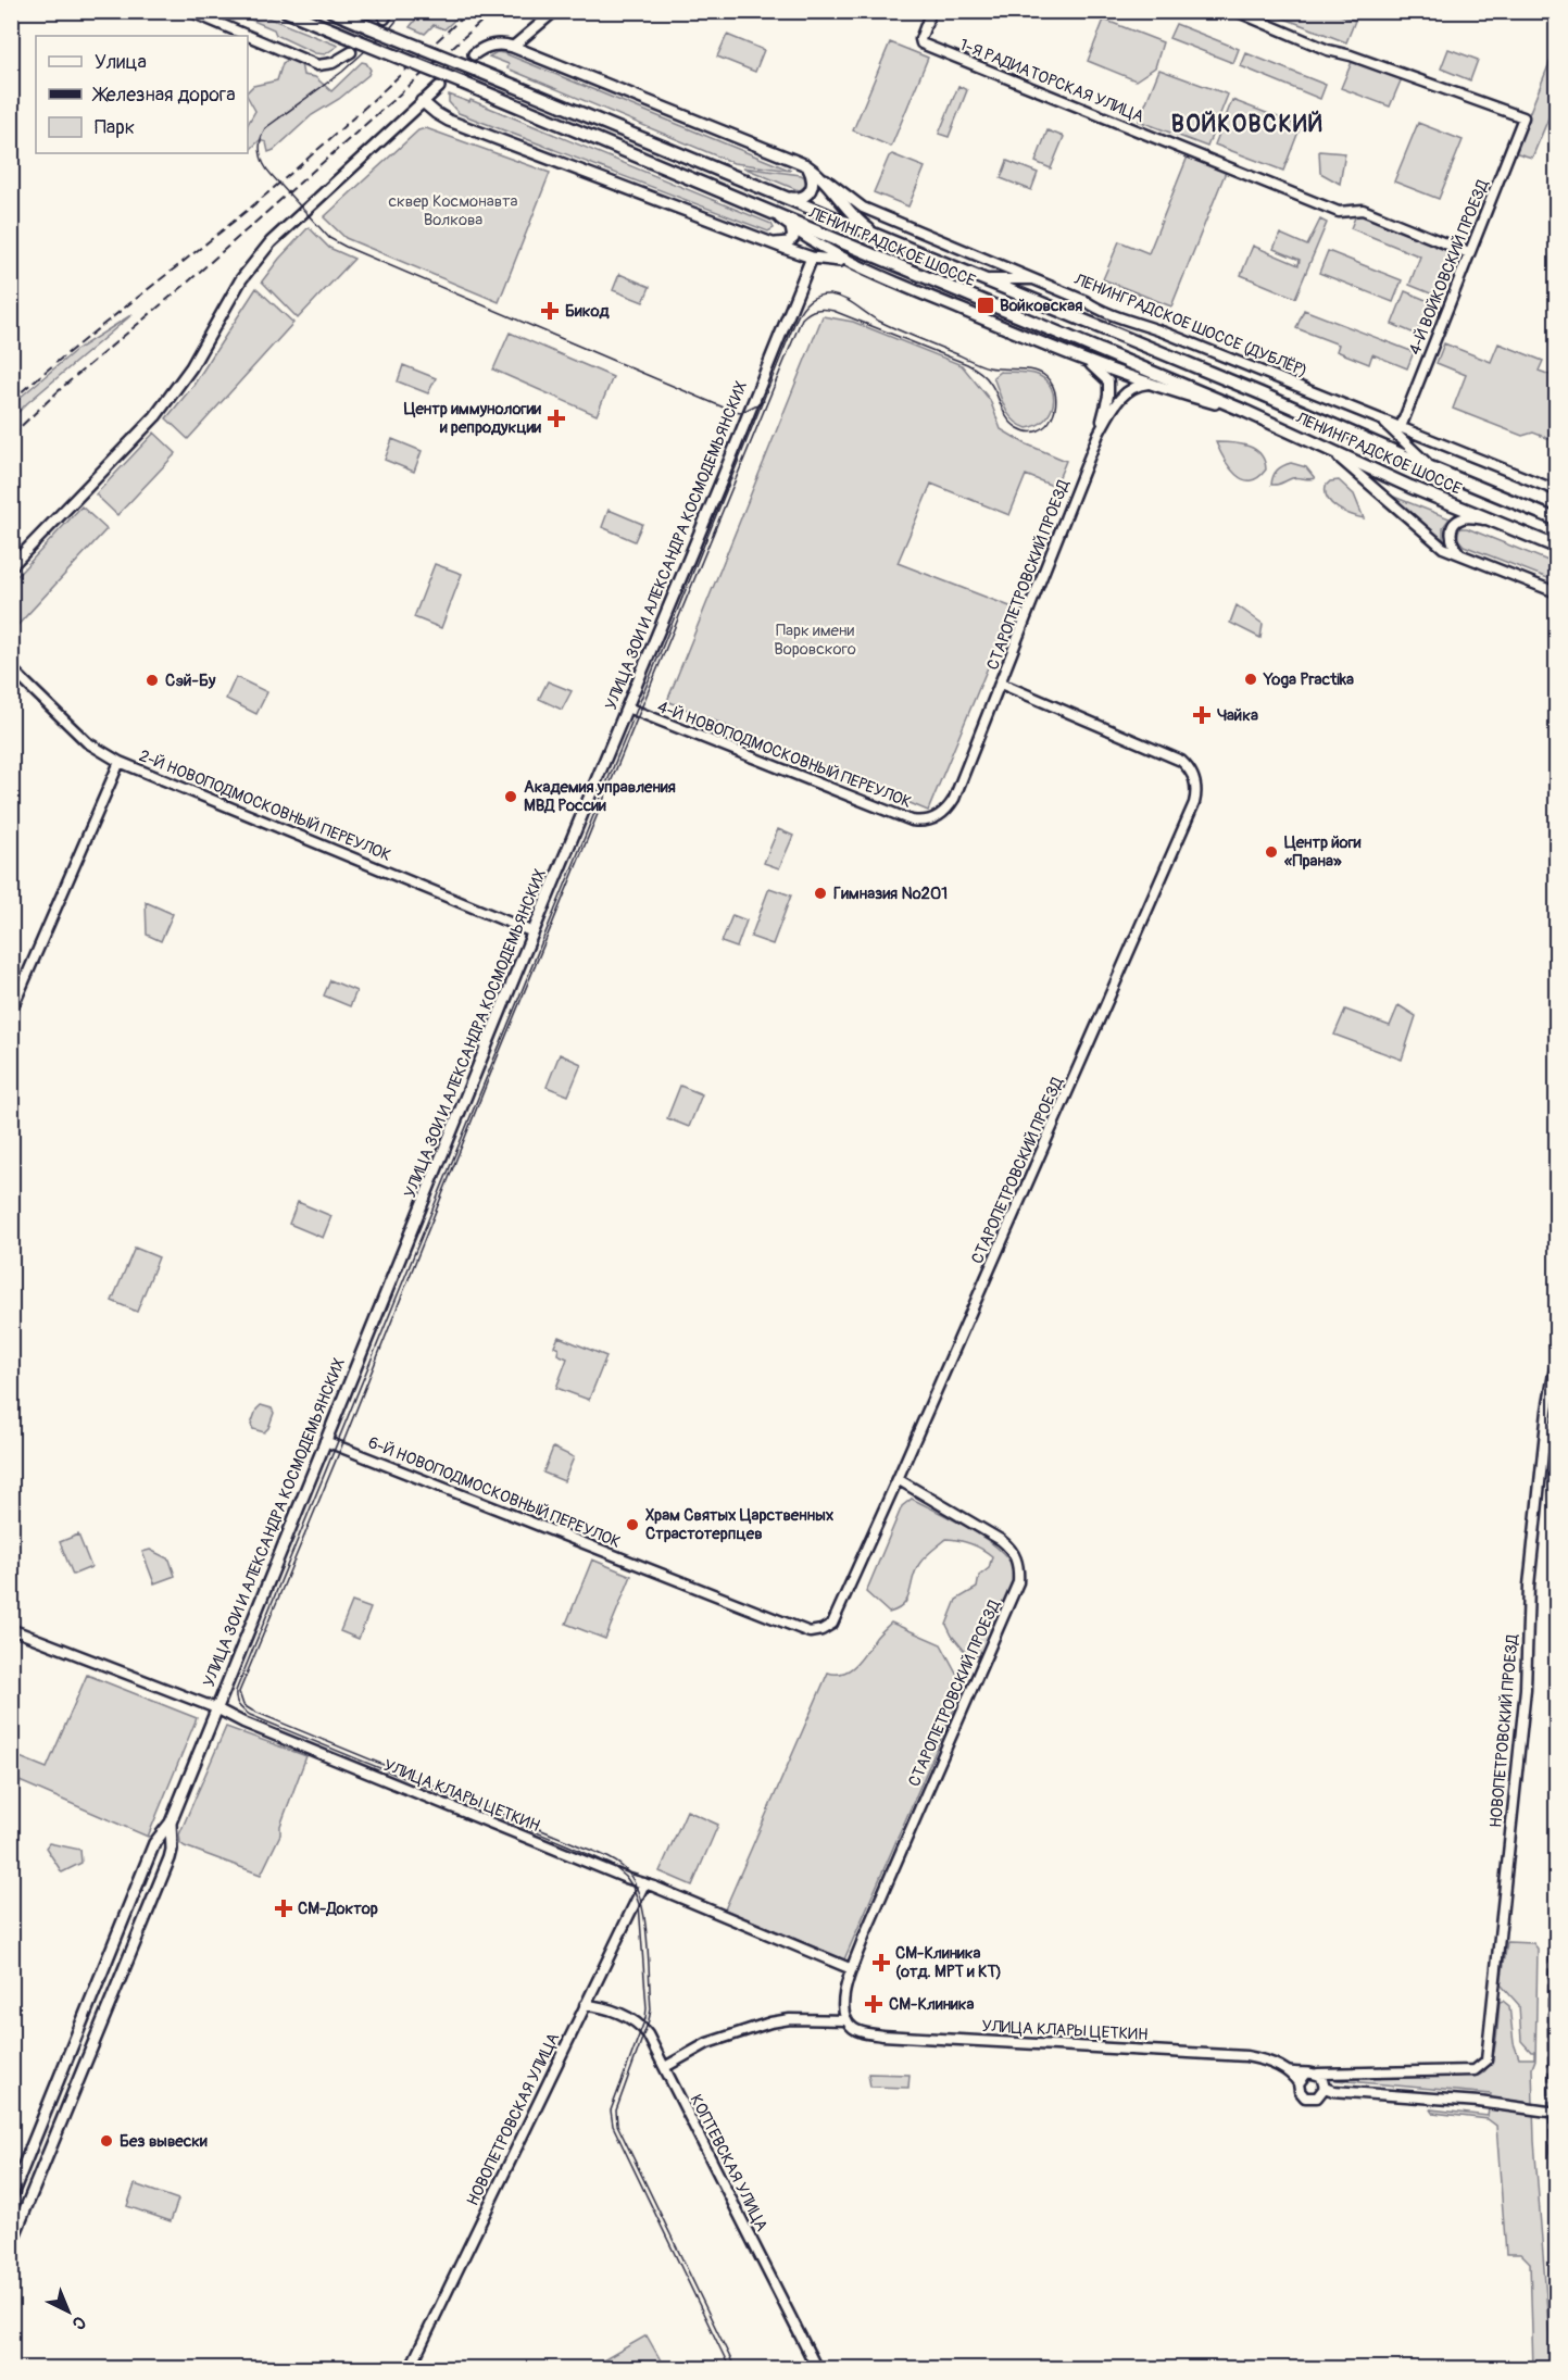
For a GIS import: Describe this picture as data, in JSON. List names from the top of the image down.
{
  "streets": {
    "main road": ["ЛЕНИНГРАДСКОЕ ШОССЕ", "УЛИЦА ЗОИ И АЛЕКСАНДРА КОСМОДЕМЬЯНСКИХ"],
    "street": [
      "1-Я РАДИАТОРСКАЯ УЛИЦА",
      "4-Й ВОЙКОВСКИЙ ПРОЕЗД",
      "ЛЕНИНГРАДСКОЕ ШОССЕ (ДУБЛЁР)",
      "СТАРОПЕТРОВСКИЙ ПРОЕЗД",
      "4-Й НОВОПОДМОСКОВНЫЙ ПЕРЕУЛОК",
      "2-Й НОВОПОДМОСКОВНЫЙ ПЕРЕУЛОК",
      "6-Й НОВОПОДМОСКОВНЫЙ ПЕРЕУЛОК",
      "НОВОПЕТРОВСКИЙ ПРОЕЗД",
      "УЛИЦА КЛАРЫ ЦЕТКИН",
      "НОВОПЕТРОВСКАЯ УЛИЦА",
      "КОПТЕВСКАЯ УЛИЦА"
    ]
  },
  "crossings": [
    ["1-Я РАДИАТОРСКАЯ УЛИЦА", "4-Й ВОЙКОВСКИЙ ПРОЕЗД"],
    ["4-Й ВОЙКОВСКИЙ ПРОЕЗД", "ЛЕНИНГРАДСКОЕ ШОССЕ (ДУБЛЁР)"],
    ["УЛИЦА ЗОИ И АЛЕКСАНДРА КОСМОДЕМЬЯНСКИХ", "4-Й НОВОПОДМОСКОВНЫЙ ПЕРЕУЛОК"],
    ["УЛИЦА ЗОИ И АЛЕКСАНДРА КОСМОДЕМЬЯНСКИХ", "2-Й НОВОПОДМОСКОВНЫЙ ПЕРЕУЛОК"],
    ["УЛИЦА ЗОИ И АЛЕКСАНДРА КОСМОДЕМЬЯНСКИХ", "6-Й НОВОПОДМОСКОВНЫЙ ПЕРЕУЛОК"],
    ["УЛИЦА ЗОИ И АЛЕКСАНДРА КОСМОДЕМЬЯНСКИХ", "УЛИЦА КЛАРЫ ЦЕТКИН"],
    ["СТАРОПЕТРОВСКИЙ ПРОЕЗД", "4-Й НОВОПОДМОСКОВНЫЙ ПЕРЕУЛОК"],
    ["СТАРОПЕТРОВСКИЙ ПРОЕЗД", "6-Й НОВОПОДМОСКОВНЫЙ ПЕРЕУЛОК"],
    ["СТАРОПЕТРОВСКИЙ ПРОЕЗД", "УЛИЦА КЛАРЫ ЦЕТКИН"],
    ["НОВОПЕТРОВСКИЙ ПРОЕЗД", "УЛИЦА КЛАРЫ ЦЕТКИН"],
    ["УЛИЦА КЛАРЫ ЦЕТКИН", "НОВОПЕТРОВСКАЯ УЛИЦА"],
    ["УЛИЦА КЛАРЫ ЦЕТКИН", "КОПТЕВСКАЯ УЛИЦА"],
    ["НОВОПЕТРОВСКАЯ УЛИЦА", "КОПТЕВСКАЯ УЛИЦА"]
  ],
  "districts": ["ВОЙКОВСКИЙ"],
  "parks": ["сквер Космонавта Волкова", "Парк имени Воровского"],
  "places": {
    "transit": ["Войковская"],
    "health": [
      "Бикод",
      "Центр иммунологии и репродукции",
      "Чайка",
      "СМ-Доктор",
      "СМ-Клиника (отд. МРТ и КТ)",
      "СМ-Клиника"
    ],
    "other": [
      "Yoga Practika",
      "Сэй-Бу",
      "Академия управления МВД России",
      "Центр йоги «Прана»",
      "Гимназия №201",
      "Храм Святых Царственных Страстотерпцев",
      "Без вывески"
    ]
  },
  "legend": ["Улица", "Железная дорога", "Парк"],
  "north": "bottom right"
}
